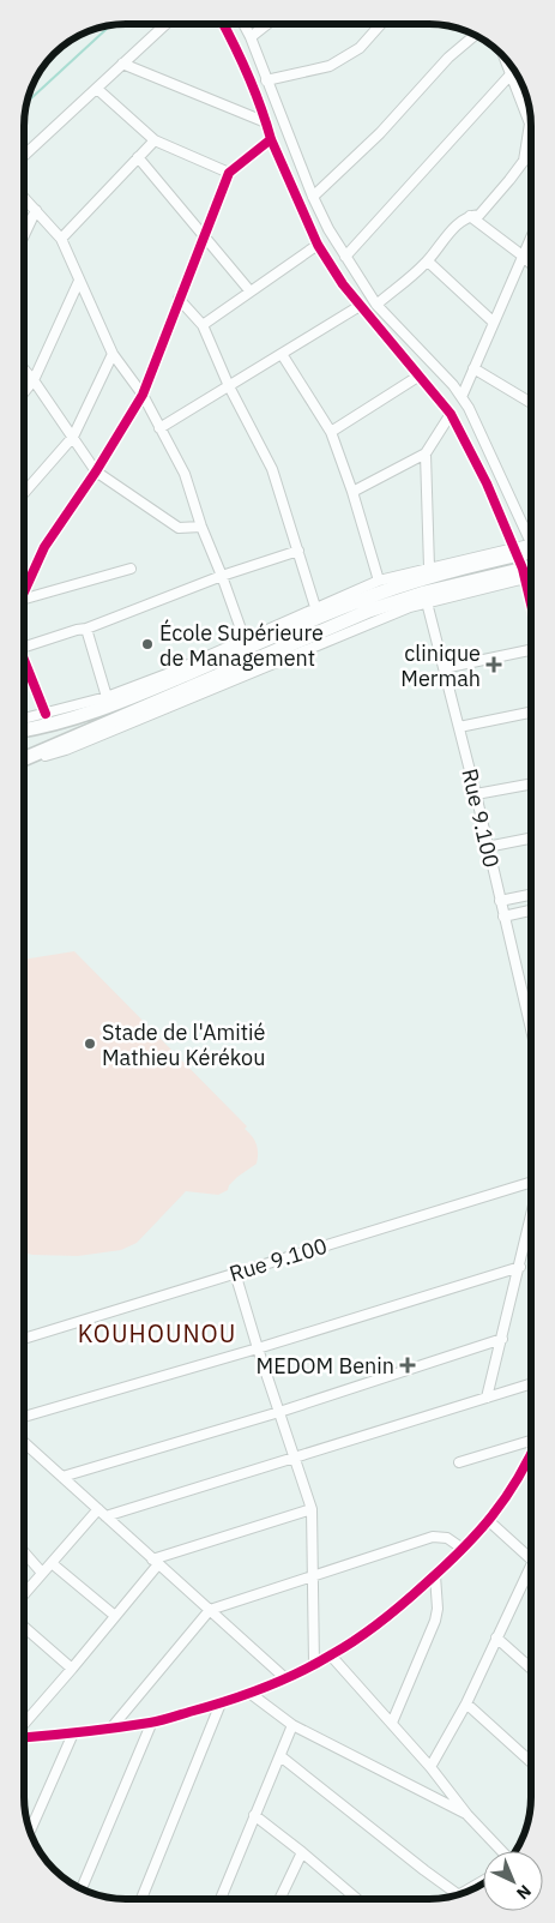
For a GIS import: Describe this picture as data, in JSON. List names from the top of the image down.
{
  "streets": {
    "street": ["Rue 9.100"]
  },
  "districts": ["KOUHOUNOU"],
  "places": {
    "other": ["École Supérieure de Management", "Stade de l'Amitié Mathieu Kérékou"],
    "health": ["clinique Mermah", "MEDOM Benin"]
  },
  "north": "bottom right"
}
